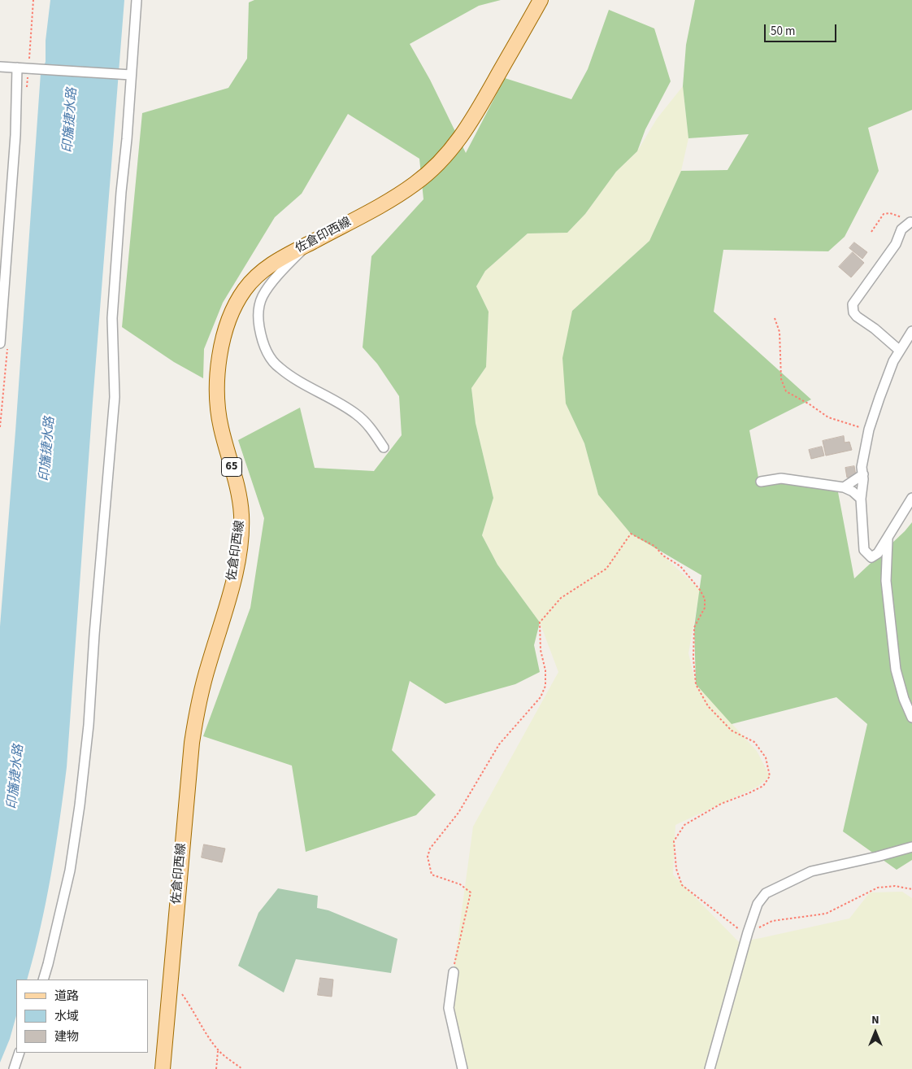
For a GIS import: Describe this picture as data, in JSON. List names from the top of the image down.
{
  "streets": {
    "main road": ["佐倉印西線", "65"]
  },
  "water": ["印旛捷水路"],
  "legend": ["道路", "水域", "建物"],
  "scale_bar": "50 m",
  "north": "top"
}
